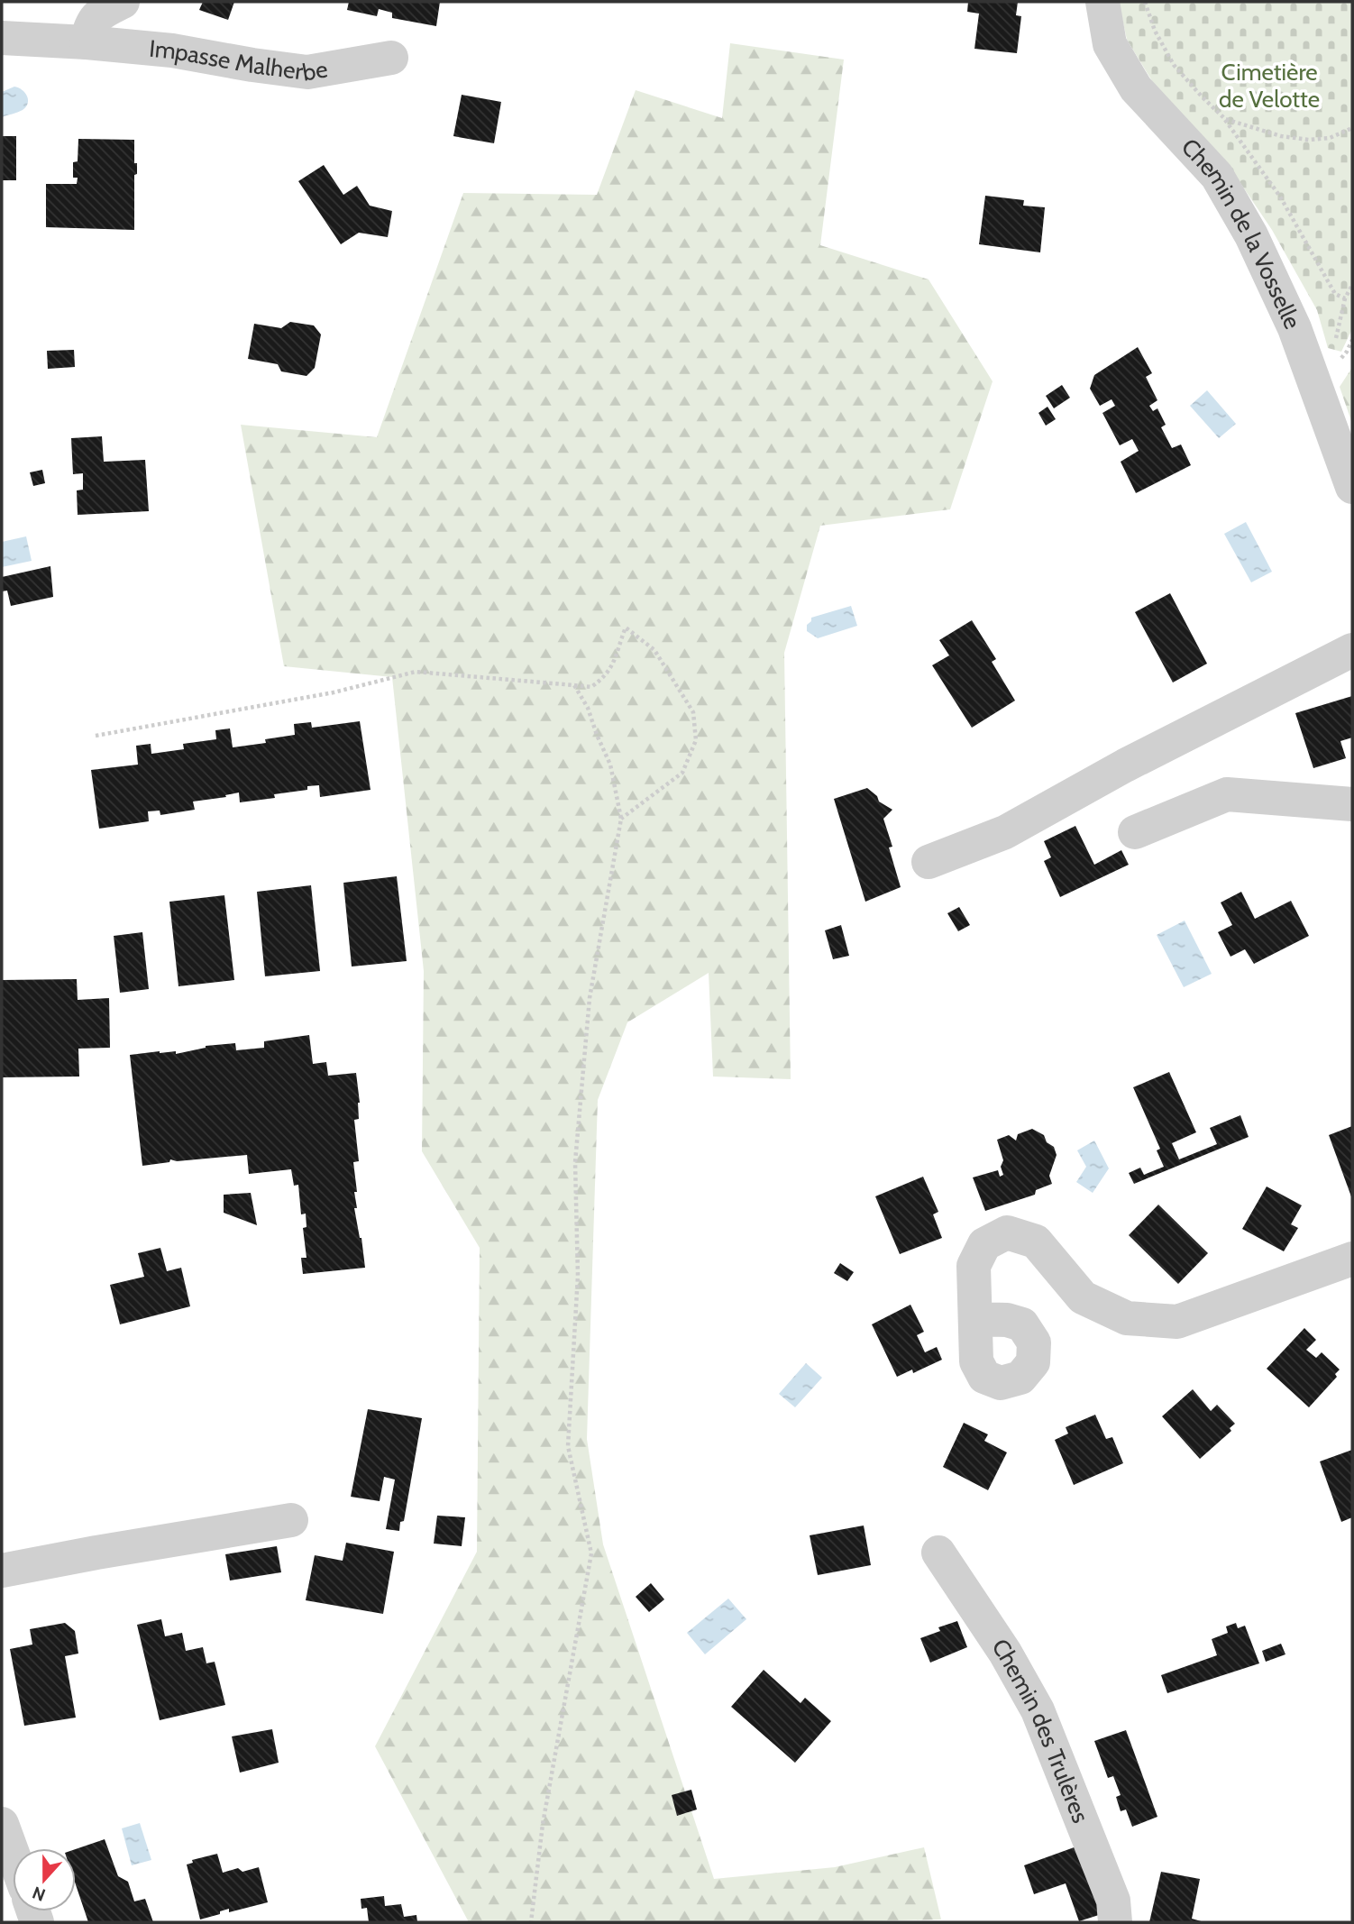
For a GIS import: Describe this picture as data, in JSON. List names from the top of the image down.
{
  "streets": {
    "street": ["Impasse Malherbe", "Chemin de la Vosselle", "Chemin des Trulères"]
  },
  "parks": ["Cimetière de Velotte"],
  "north": "bottom"
}
